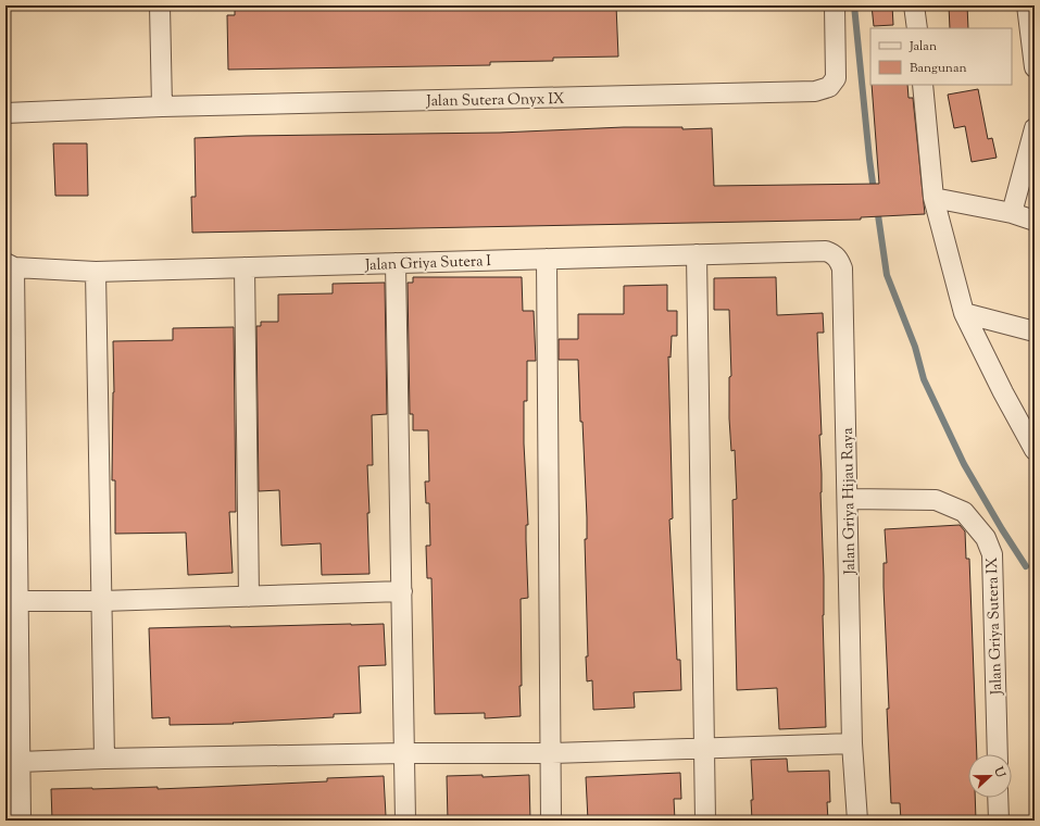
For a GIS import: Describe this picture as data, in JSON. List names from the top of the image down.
{
  "streets": {
    "street": [
      "Jalan Sutera Onyx IX",
      "Jalan Griya Sutera I",
      "Jalan Griya Hijau Raya",
      "Jalan Griya Sutera IX"
    ]
  },
  "crossings": [
    ["Jalan Griya Sutera I", "Jalan Griya Hijau Raya"],
    ["Jalan Griya Hijau Raya", "Jalan Griya Sutera IX"]
  ],
  "legend": ["Jalan", "Bangunan"],
  "north": "right"
}
